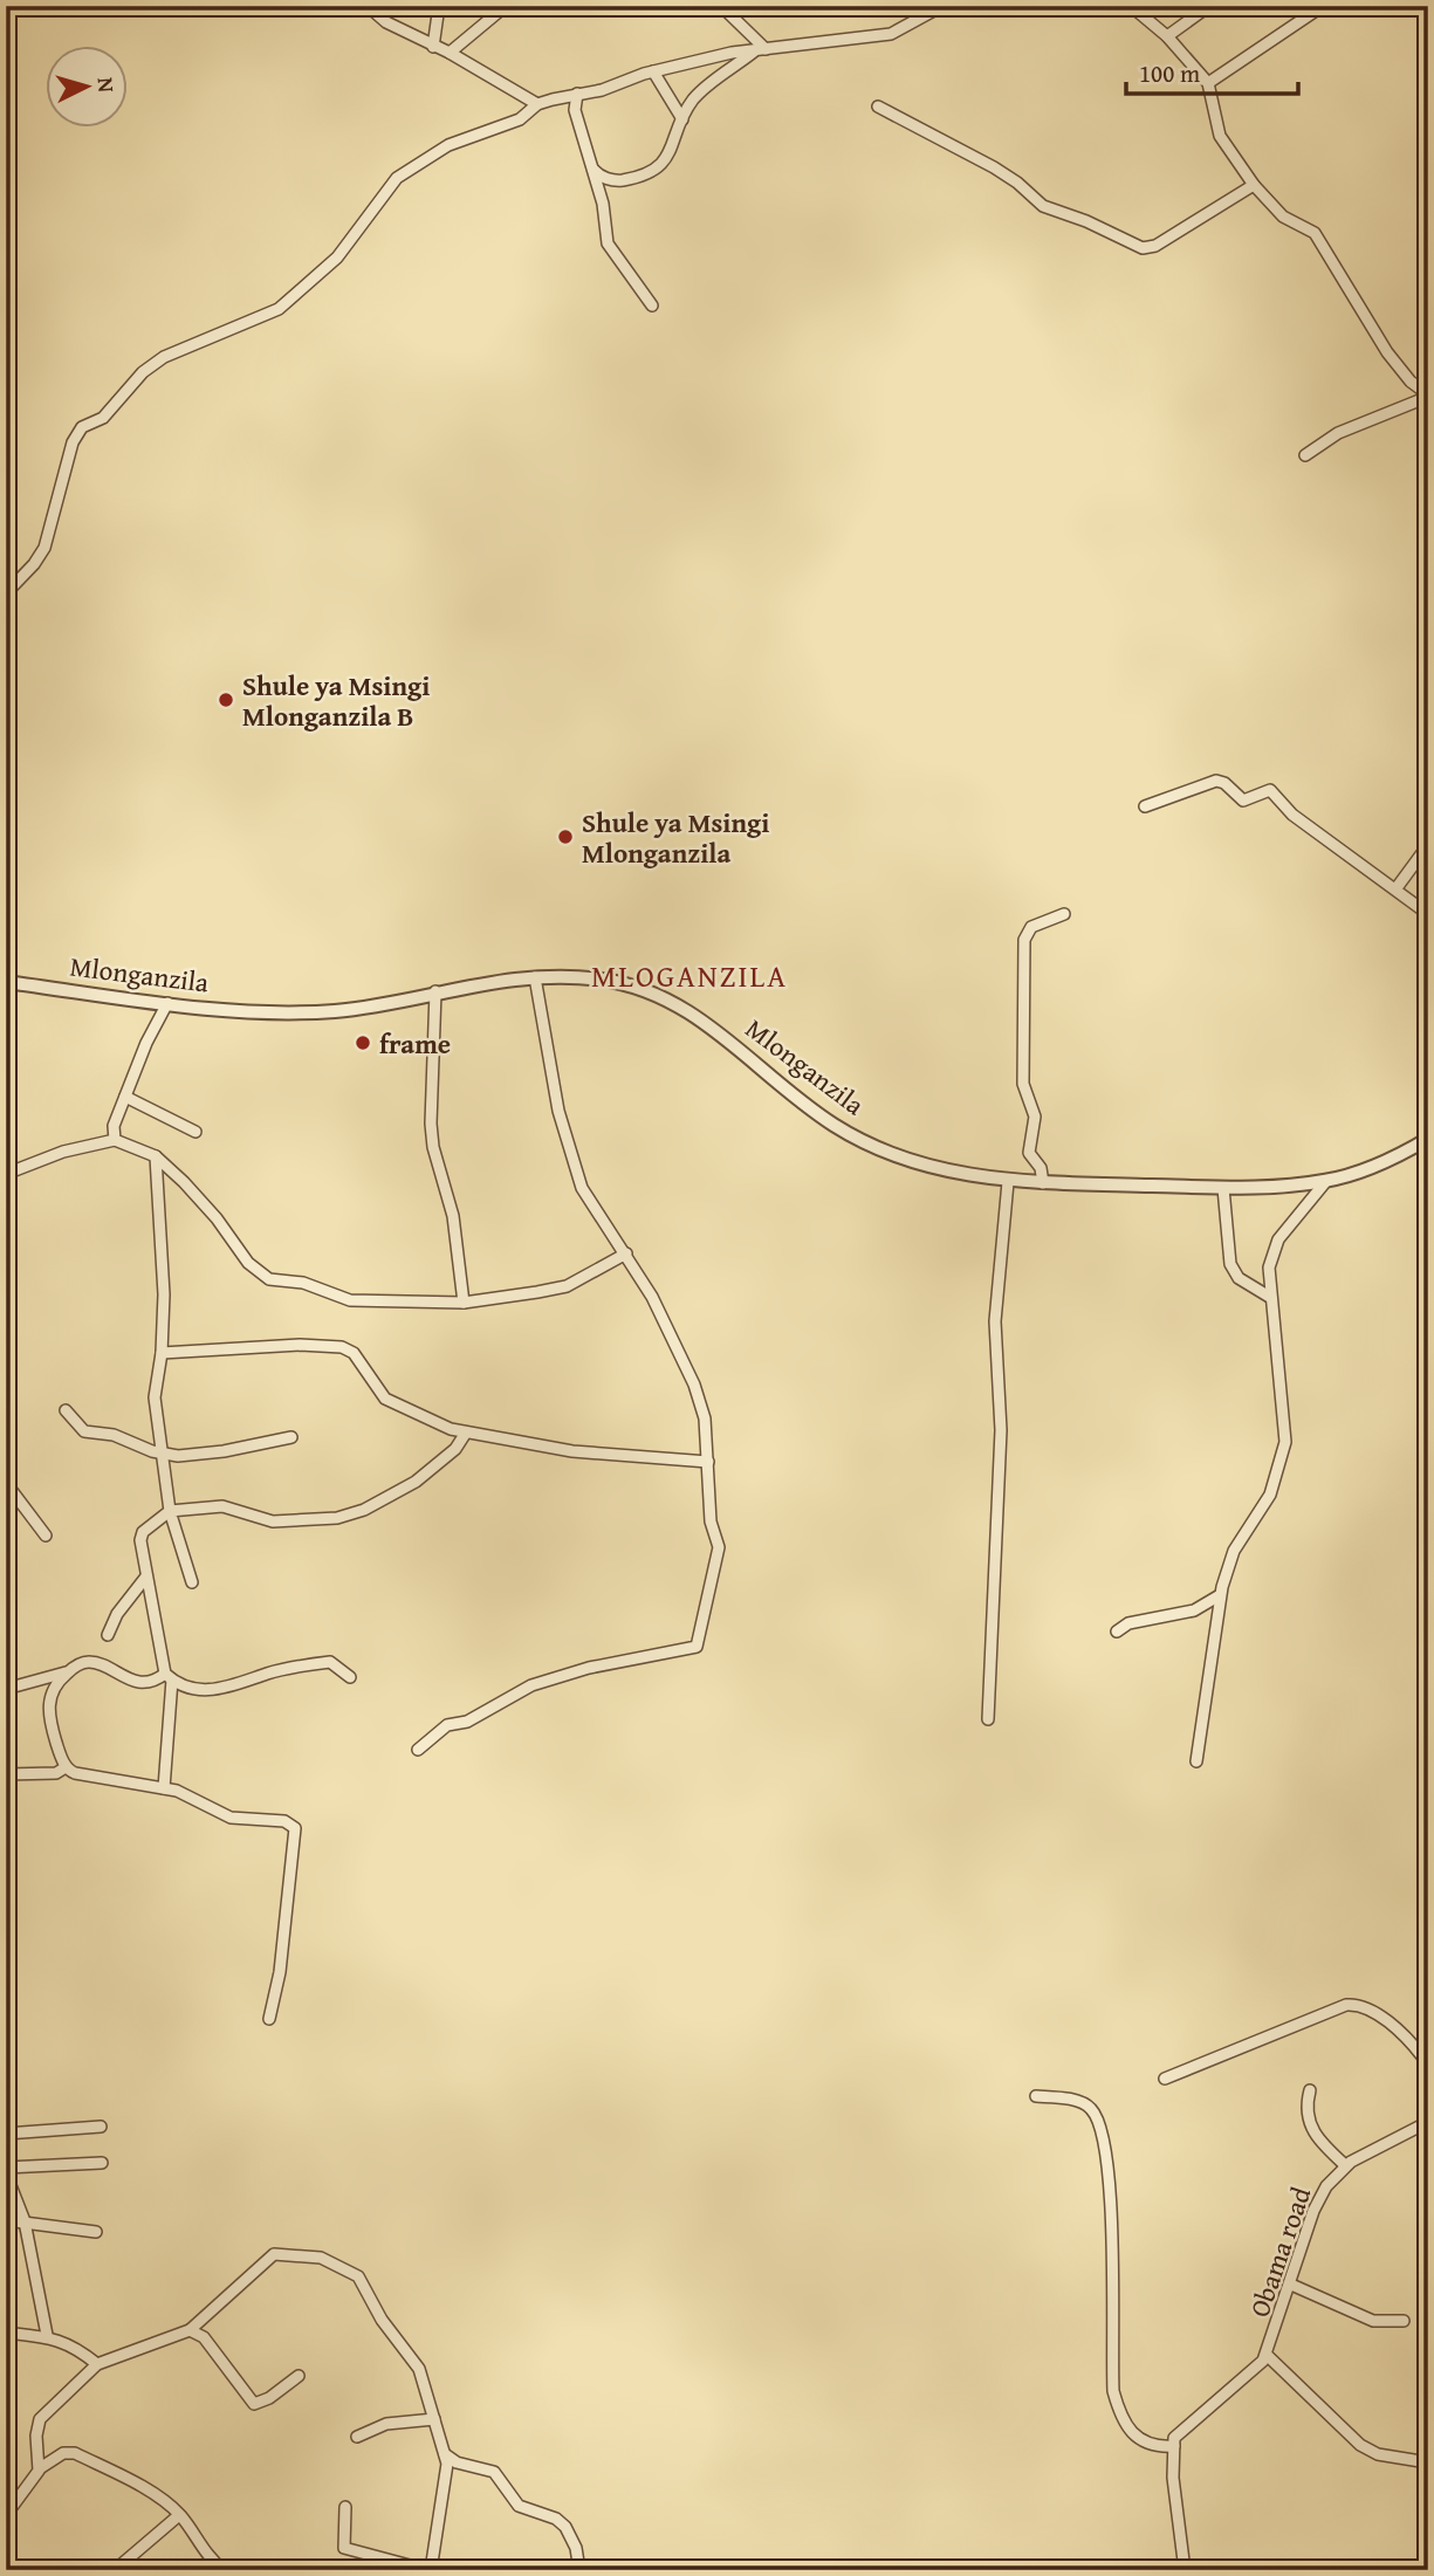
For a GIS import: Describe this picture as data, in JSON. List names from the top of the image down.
{
  "streets": {
    "street": ["Mlonganzila", "Obama road"]
  },
  "districts": ["MLOGANZILA"],
  "places": ["Shule ya Msingi Mlonganzila B", "Shule ya Msingi Mlonganzila", "frame"],
  "scale_bar": "100 m",
  "north": "right"
}
